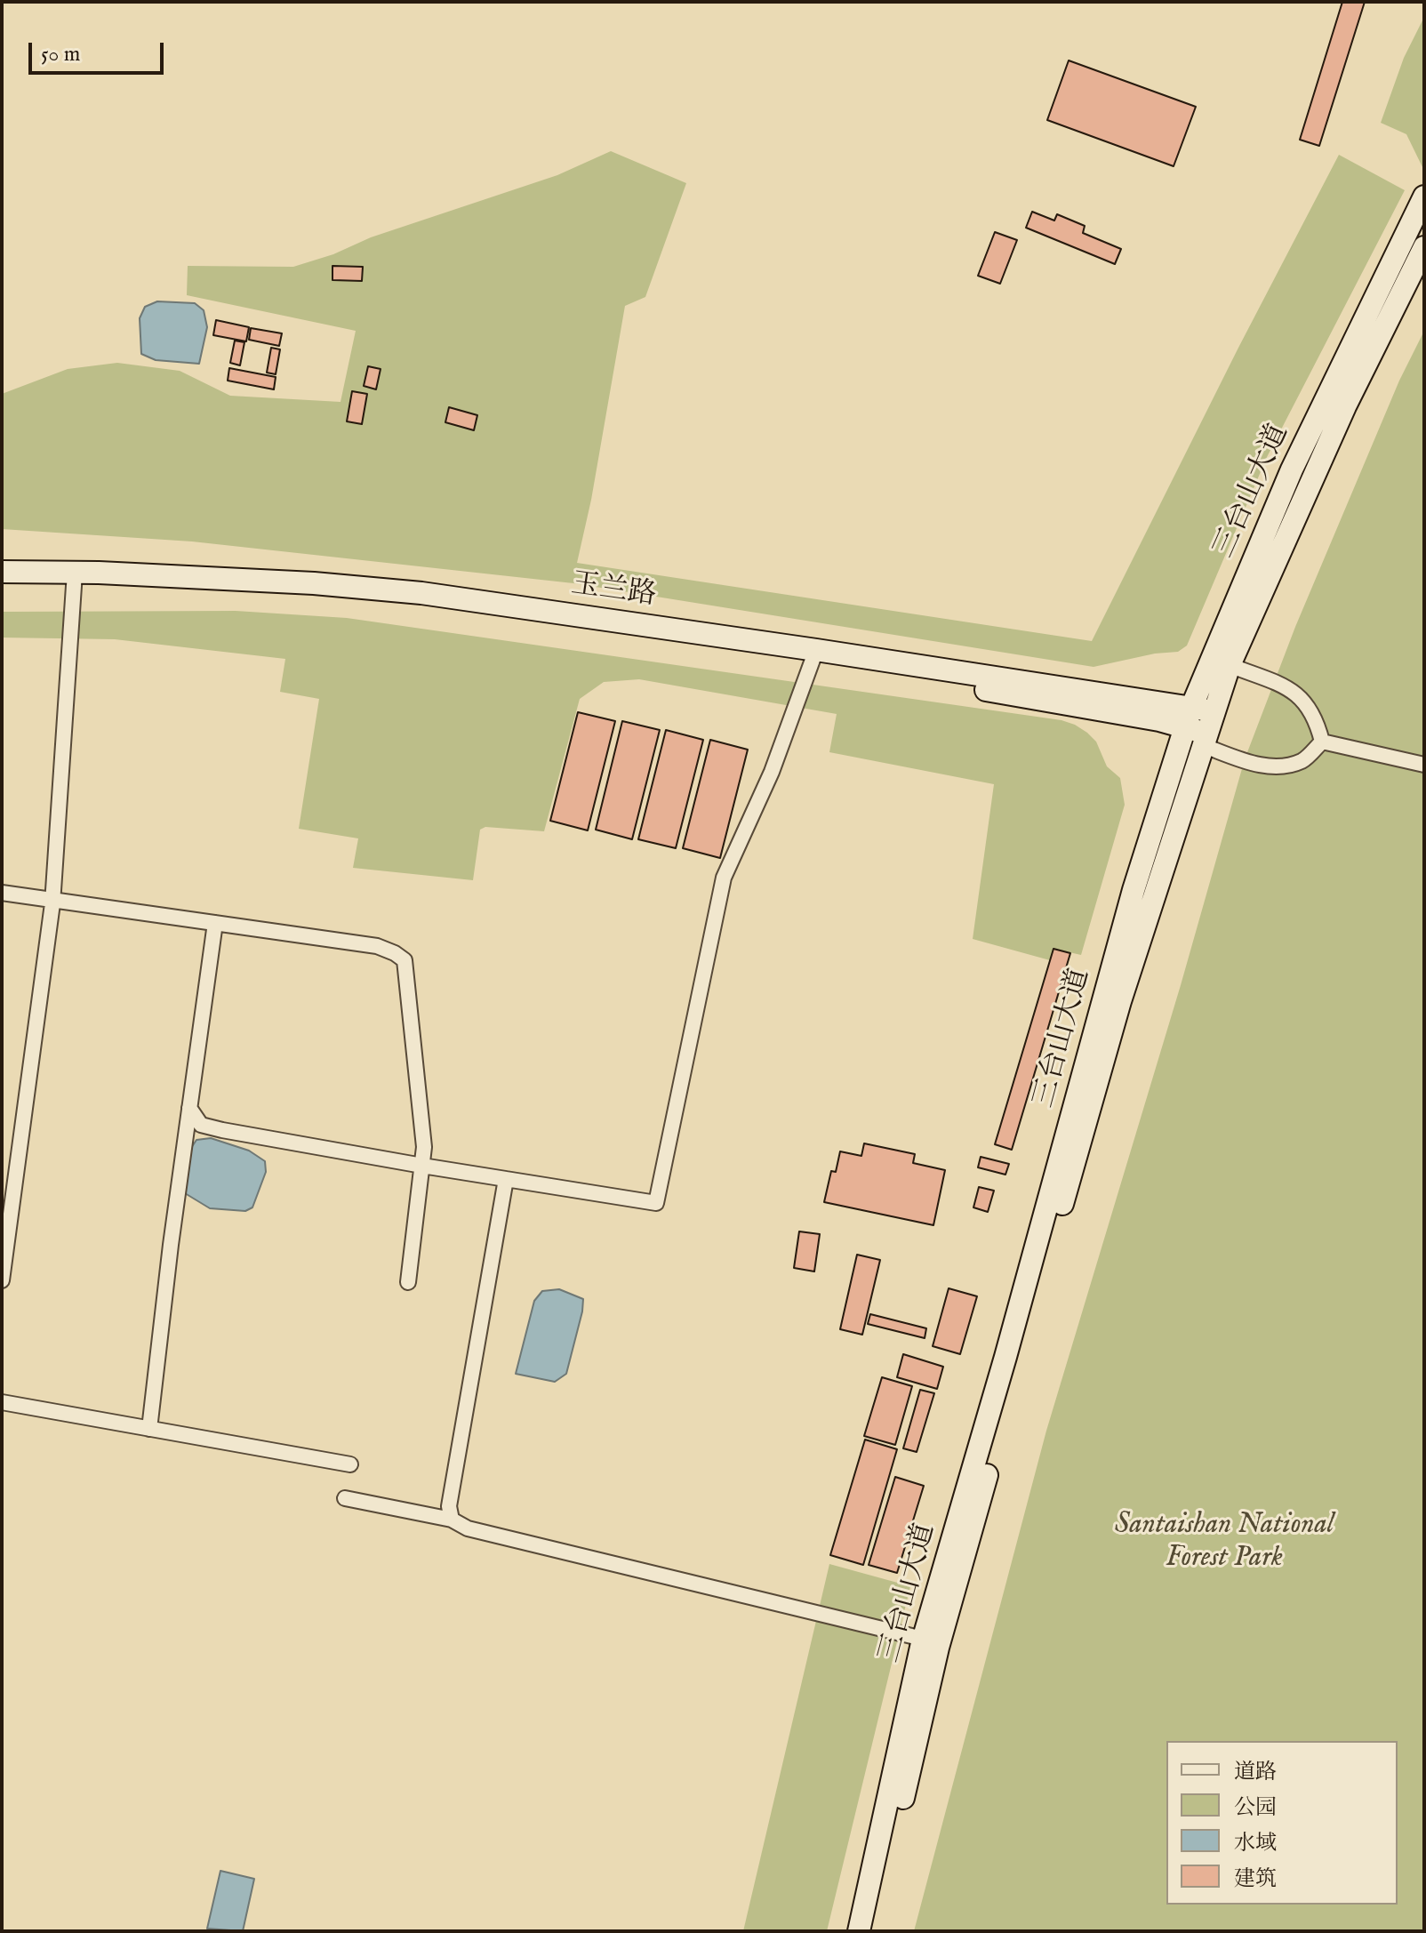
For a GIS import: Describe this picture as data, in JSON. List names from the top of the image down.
{
  "streets": {
    "main road": ["三台山大道", "玉兰路"]
  },
  "crossings": [
    ["三台山大道", "玉兰路"]
  ],
  "parks": ["Santaishan National Forest Park"],
  "legend": [
    "道路",
    "公园",
    "水域",
    "建筑"
  ],
  "scale_bar": "50 m"
}
